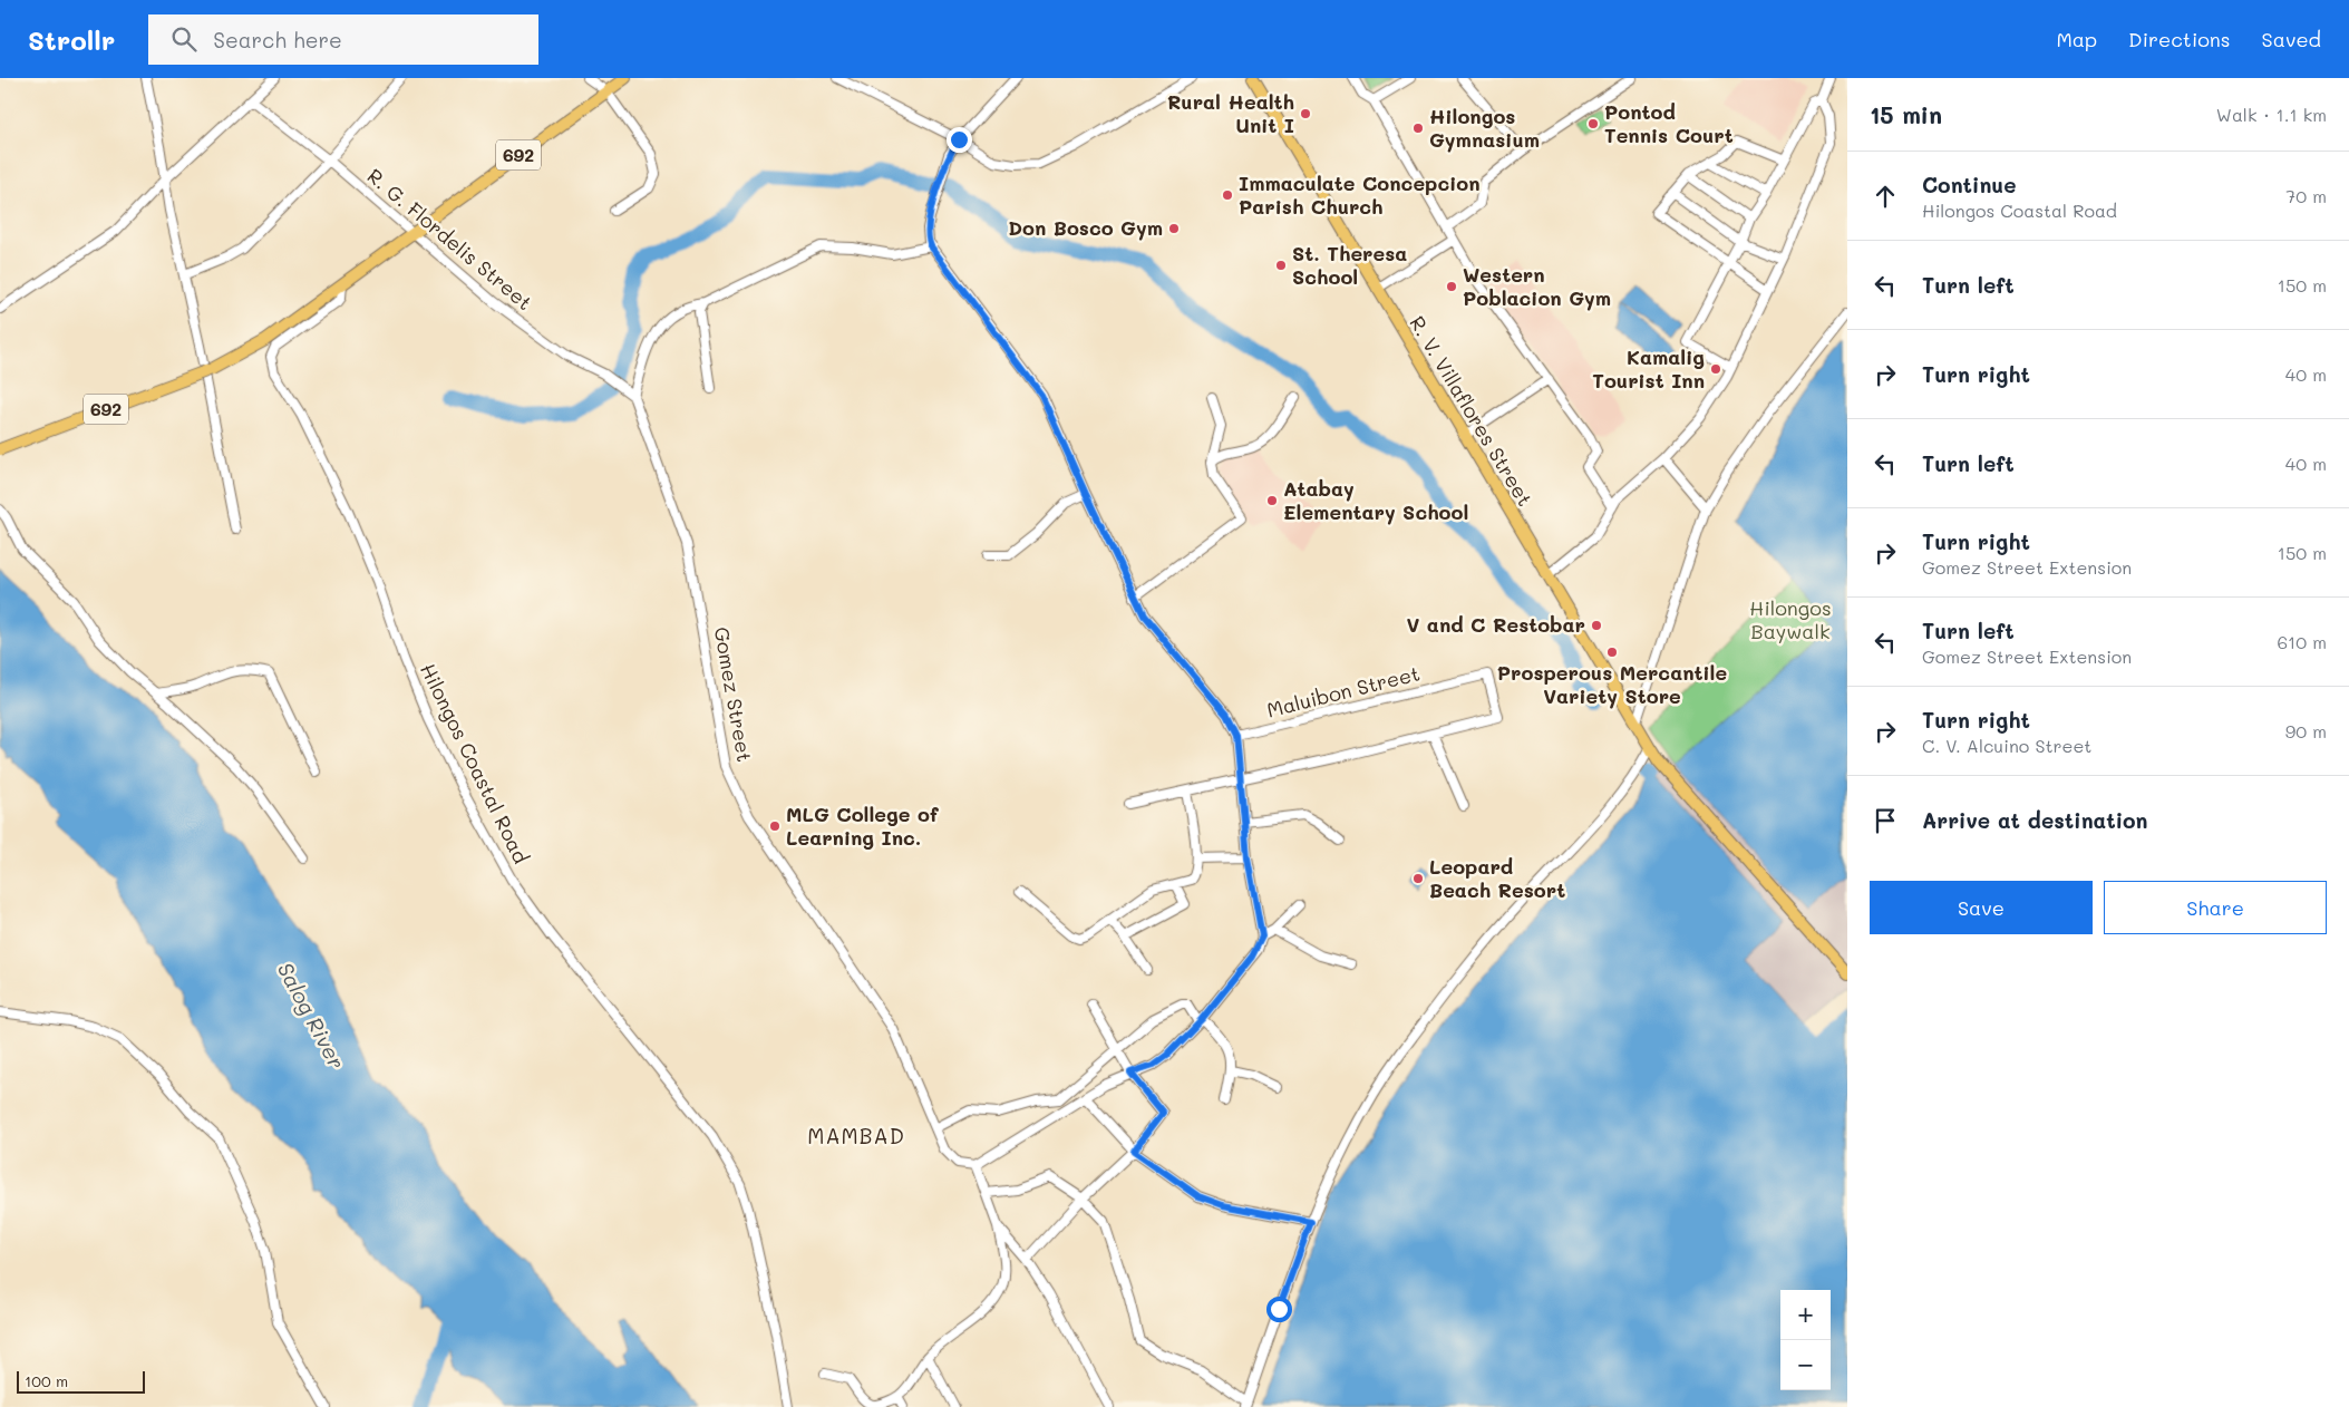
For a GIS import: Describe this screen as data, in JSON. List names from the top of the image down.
{
  "streets": {
    "main road": ["692", "R. V. Villaflores Street"],
    "street": [
      "R. G. Flordelis Street",
      "Maluibon Street",
      "Gomez Street",
      "Hilongos Coastal Road"
    ]
  },
  "crossings": [
    ["692", "R. G. Flordelis Street"],
    ["692", "Hilongos Coastal Road"],
    ["R. G. Flordelis Street", "Gomez Street"]
  ],
  "districts": ["MAMBAD"],
  "water": ["Salog River"],
  "parks": ["Hilongos Baywalk"],
  "places": [
    "Rural Health Unit I",
    "Pontod Tennis Court",
    "Hilongos Gymnasium",
    "Immaculate Concepcion Parish Church",
    "Don Bosco Gym",
    "St. Theresa School",
    "Western Poblacion Gym",
    "Kamalig Tourist Inn",
    "Atabay Elementary School",
    "V and C Restobar",
    "Prosperous Mercantile Variety Store",
    "MLG College of Learning Inc.",
    "Leopard Beach Resort"
  ],
  "scale_bar": "100 m",
  "page": {
    "header": "Strollr",
    "search": "Search here",
    "nav": ["Map", "Directions", "Saved"],
    "heading": ["15 min", "Walk · 1.1 km"],
    "list": [
      ["Continue", "Hilongos Coastal Road", "70 m"],
      ["Turn left", "150 m"],
      ["Turn right", "40 m"],
      ["Turn left", "40 m"],
      ["Turn right", "Gomez Street Extension", "150 m"],
      ["Turn left", "Gomez Street Extension", "610 m"],
      ["Turn right", "C. V. Alcuino Street", "90 m"],
      "Arrive at destination"
    ],
    "buttons": ["Save", "Share"],
    "map_buttons": ["+", "−"],
    "scale": "100 m"
  }
}
